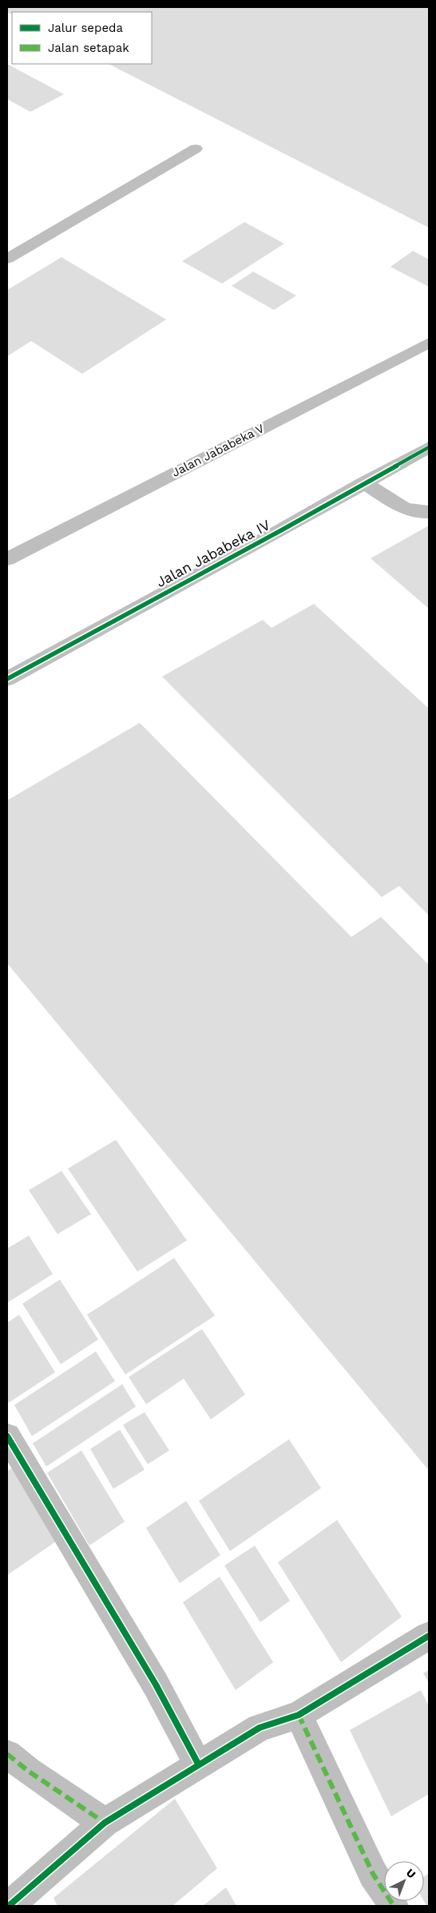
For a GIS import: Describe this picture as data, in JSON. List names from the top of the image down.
{
  "streets": {
    "street": ["Jalan Jababeka V", "Jalan Jababeka IV"]
  },
  "legend": ["Jalur sepeda", "Jalan setapak"],
  "north": "top right"
}
